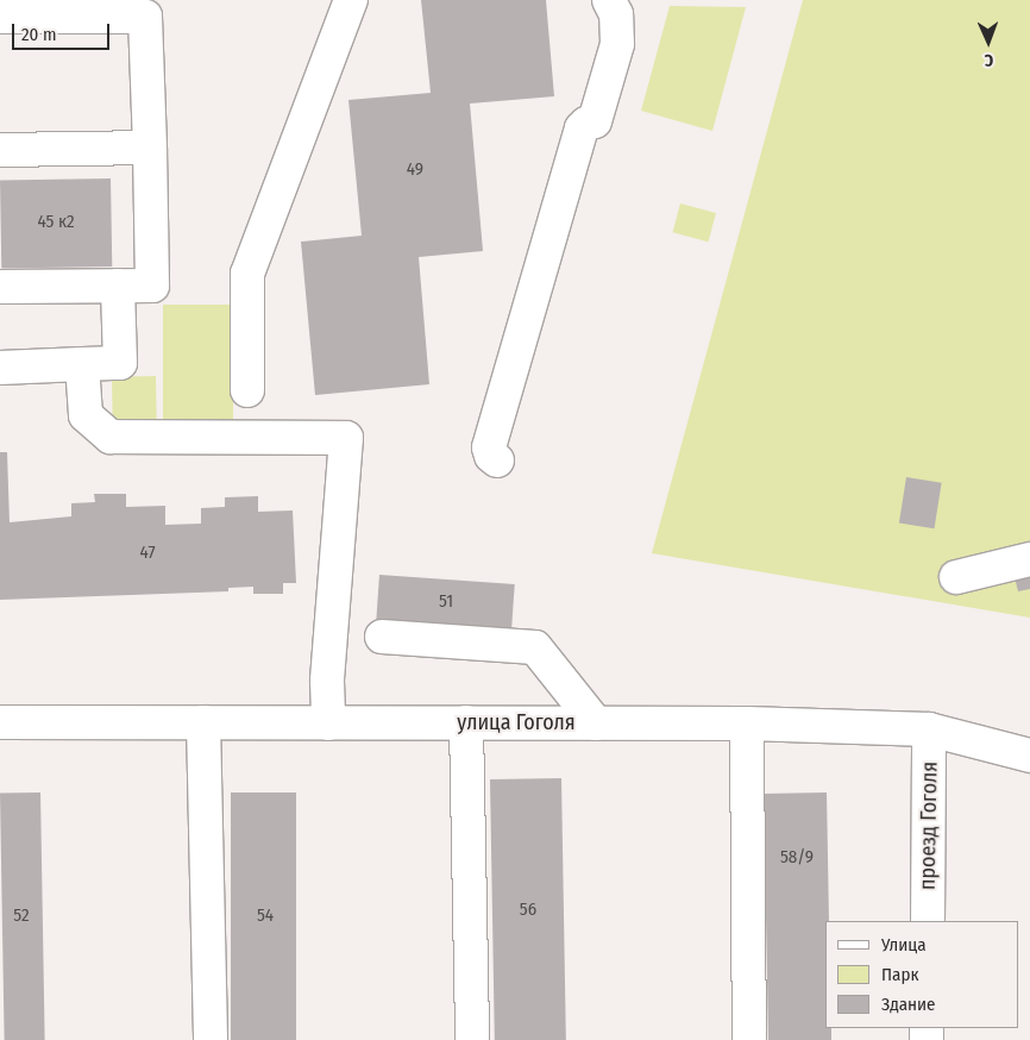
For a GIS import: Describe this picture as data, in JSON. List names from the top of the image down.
{
  "streets": {
    "street": ["улица Гоголя", "проезд Гоголя"]
  },
  "crossings": [
    ["улица Гоголя", "проезд Гоголя"]
  ],
  "house_numbers": [
    "49",
    "45 к2",
    "47",
    "51",
    "58/9",
    "56",
    "52",
    "54"
  ],
  "legend": ["Улица", "Парк", "Здание"],
  "scale_bar": "20 m",
  "north": "bottom"
}
